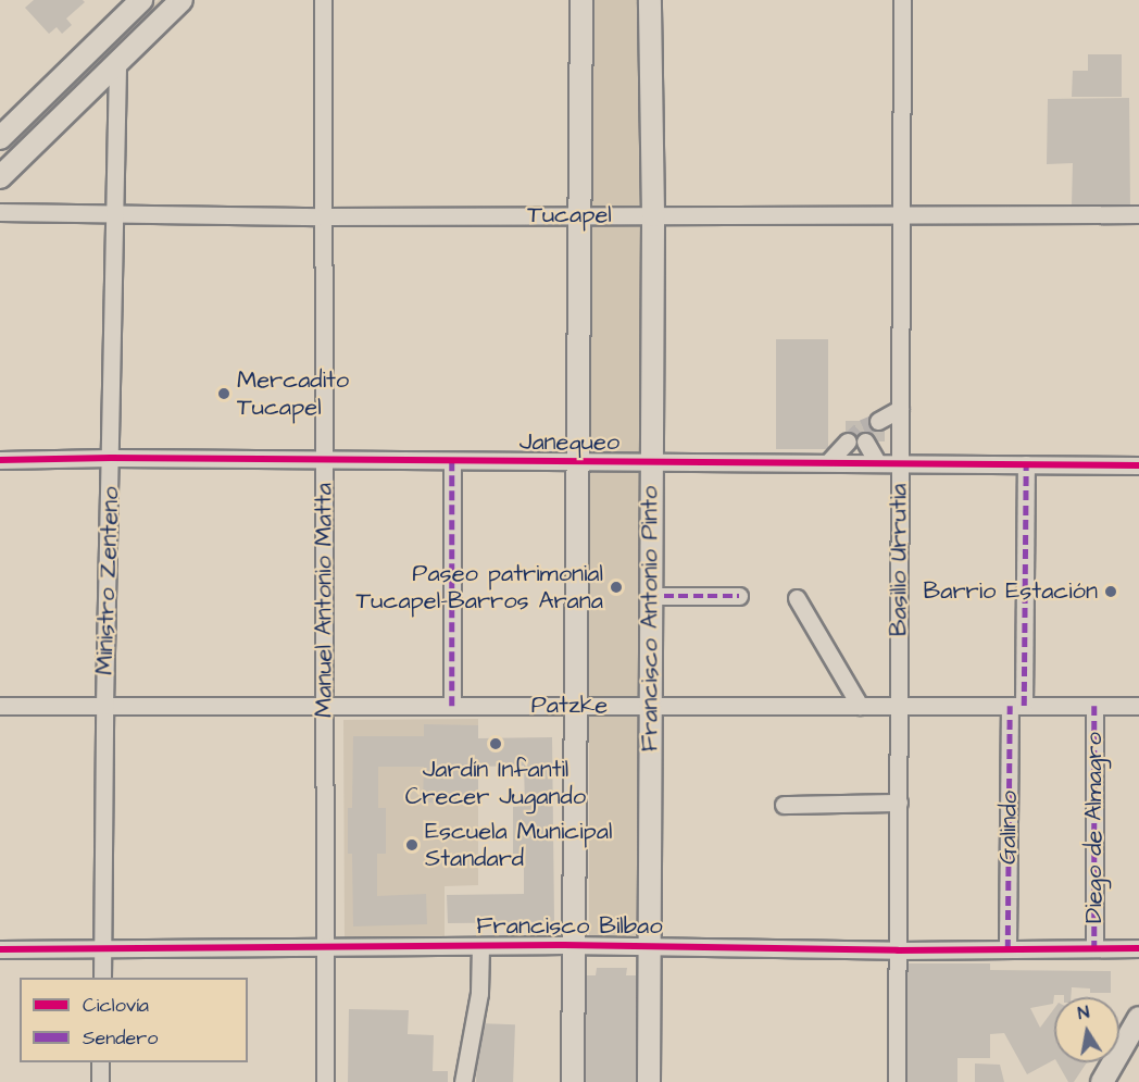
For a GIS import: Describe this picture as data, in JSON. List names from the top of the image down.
{
  "streets": {
    "main road": ["Francisco Antonio Pinto"],
    "street": [
      "Tucapel",
      "Janequeo",
      "Basilio Urrutia",
      "Ministro Zenteno",
      "Manuel Antonio Matta",
      "Patzke",
      "Galindo",
      "Diego de Almagro",
      "Francisco Bilbao"
    ]
  },
  "crossings": [
    ["Tucapel", "Basilio Urrutia"],
    ["Tucapel", "Ministro Zenteno"],
    ["Tucapel", "Manuel Antonio Matta"],
    ["Tucapel", "Francisco Antonio Pinto"],
    ["Janequeo", "Basilio Urrutia"],
    ["Janequeo", "Ministro Zenteno"],
    ["Janequeo", "Manuel Antonio Matta"],
    ["Janequeo", "Francisco Antonio Pinto"],
    ["Janequeo", "Galindo"],
    ["Basilio Urrutia", "Patzke"],
    ["Basilio Urrutia", "Francisco Bilbao"],
    ["Ministro Zenteno", "Patzke"],
    ["Ministro Zenteno", "Francisco Bilbao"],
    ["Manuel Antonio Matta", "Patzke"],
    ["Manuel Antonio Matta", "Francisco Bilbao"],
    ["Francisco Antonio Pinto", "Patzke"],
    ["Francisco Antonio Pinto", "Francisco Bilbao"],
    ["Patzke", "Galindo"],
    ["Patzke", "Diego de Almagro"],
    ["Galindo", "Francisco Bilbao"],
    ["Diego de Almagro", "Francisco Bilbao"]
  ],
  "places": [
    "Mercadito Tucapel",
    "Paseo patrimonial Tucapel-Barros Arana",
    "Barrio Estación",
    "Jardín Infantil Crecer Jugando",
    "Escuela Municipal Standard"
  ],
  "legend": ["Ciclovía", "Sendero"],
  "north": "top"
}
